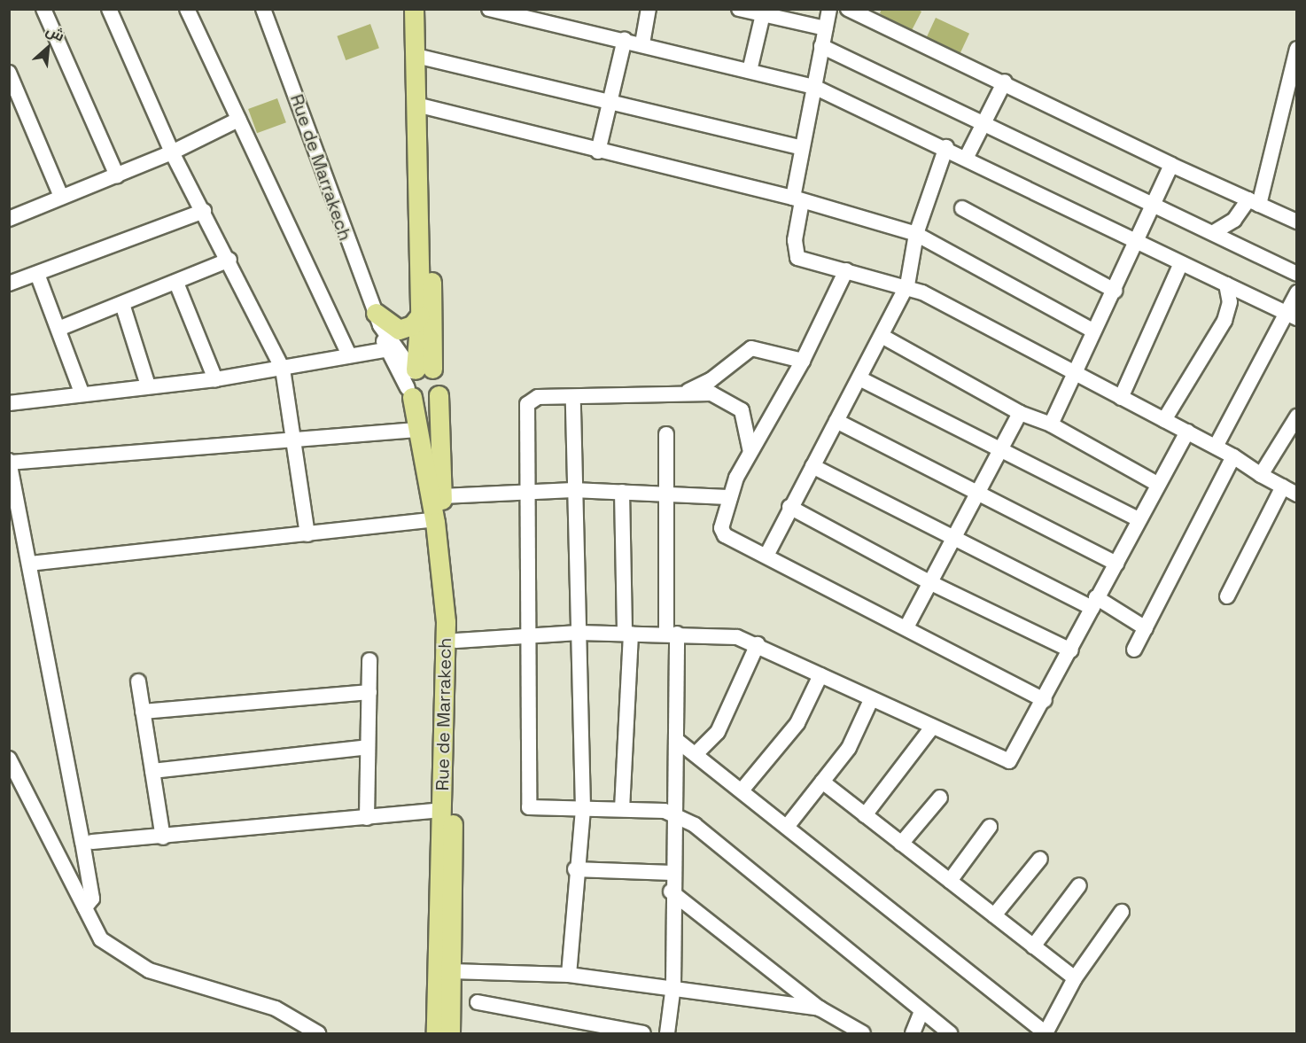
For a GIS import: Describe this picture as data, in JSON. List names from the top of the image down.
{
  "streets": {
    "main road": ["Rue de Marrakech"]
  },
  "north": "top right"
}
